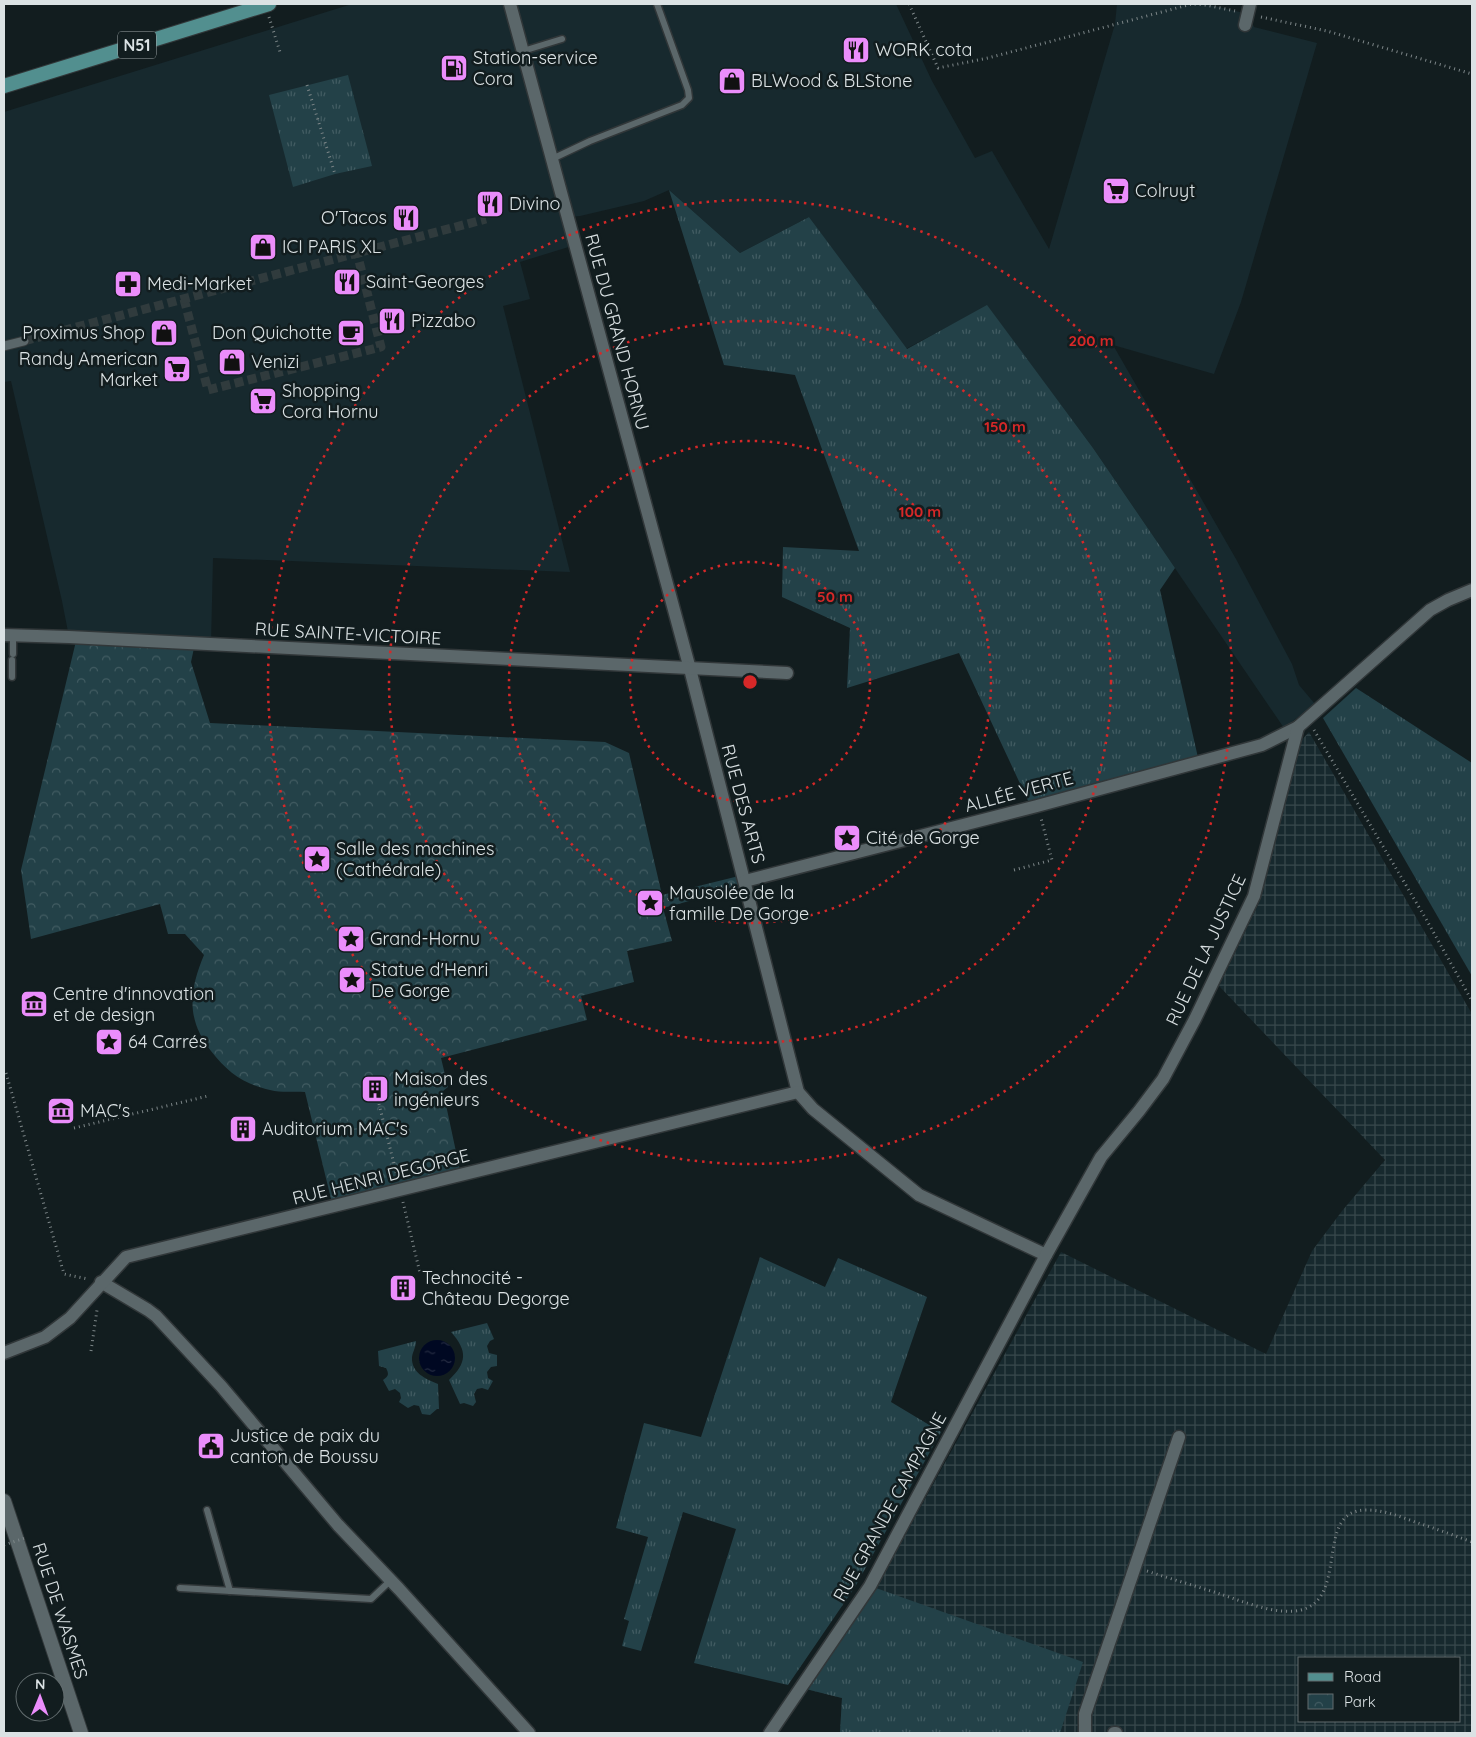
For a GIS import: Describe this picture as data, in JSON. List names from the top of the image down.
{
  "streets": {
    "main road": ["N51"],
    "street": [
      "RUE DU GRAND HORNU",
      "RUE SAINTE-VICTOIRE",
      "ALLÉE VERTE",
      "RUE DES ARTS",
      "RUE DE LA JUSTICE",
      "RUE HENRI DEGORGE",
      "RUE GRANDE CAMPAGNE",
      "RUE DE WASMES"
    ]
  },
  "crossings": [
    ["RUE DU GRAND HORNU", "RUE SAINTE-VICTOIRE"],
    ["RUE DU GRAND HORNU", "RUE DES ARTS"],
    ["RUE SAINTE-VICTOIRE", "RUE DES ARTS"],
    ["ALLÉE VERTE", "RUE DES ARTS"],
    ["ALLÉE VERTE", "RUE DE LA JUSTICE"],
    ["RUE DES ARTS", "RUE HENRI DEGORGE"],
    ["RUE DE LA JUSTICE", "RUE GRANDE CAMPAGNE"]
  ],
  "places": {
    "restaurant": [
      "WORK cota",
      "Divino",
      "O'Tacos",
      "Saint-Georges",
      "Pizzabo"
    ],
    "fuel station": ["Station-service Cora"],
    "shop": [
      "BLWood & BLStone",
      "ICI PARIS XL",
      "Proximus Shop",
      "Venizi"
    ],
    "supermarket": ["Colruyt", "Randy American Market", "Shopping Cora Hornu"],
    "pharmacy": ["Medi-Market"],
    "cafe": ["Don Quichotte"],
    "place": [
      "Cité de Gorge",
      "Salle des machines (Cathédrale)",
      "Mausolée de la famille De Gorge",
      "Grand-Hornu",
      "Statue d'Henri De Gorge",
      "64 Carrés"
    ],
    "museum": ["Centre d'innovation et de design", "MAC's"],
    "building": ["Maison des ingénieurs", "Auditorium MAC's", "Technocité - Château Degorge"],
    "public building": ["Justice de paix du canton de Boussu"]
  },
  "legend": ["Road", "Park"],
  "north": "top",
  "rings": [
    "200 m",
    "150 m",
    "100 m",
    "50 m"
  ]
}
